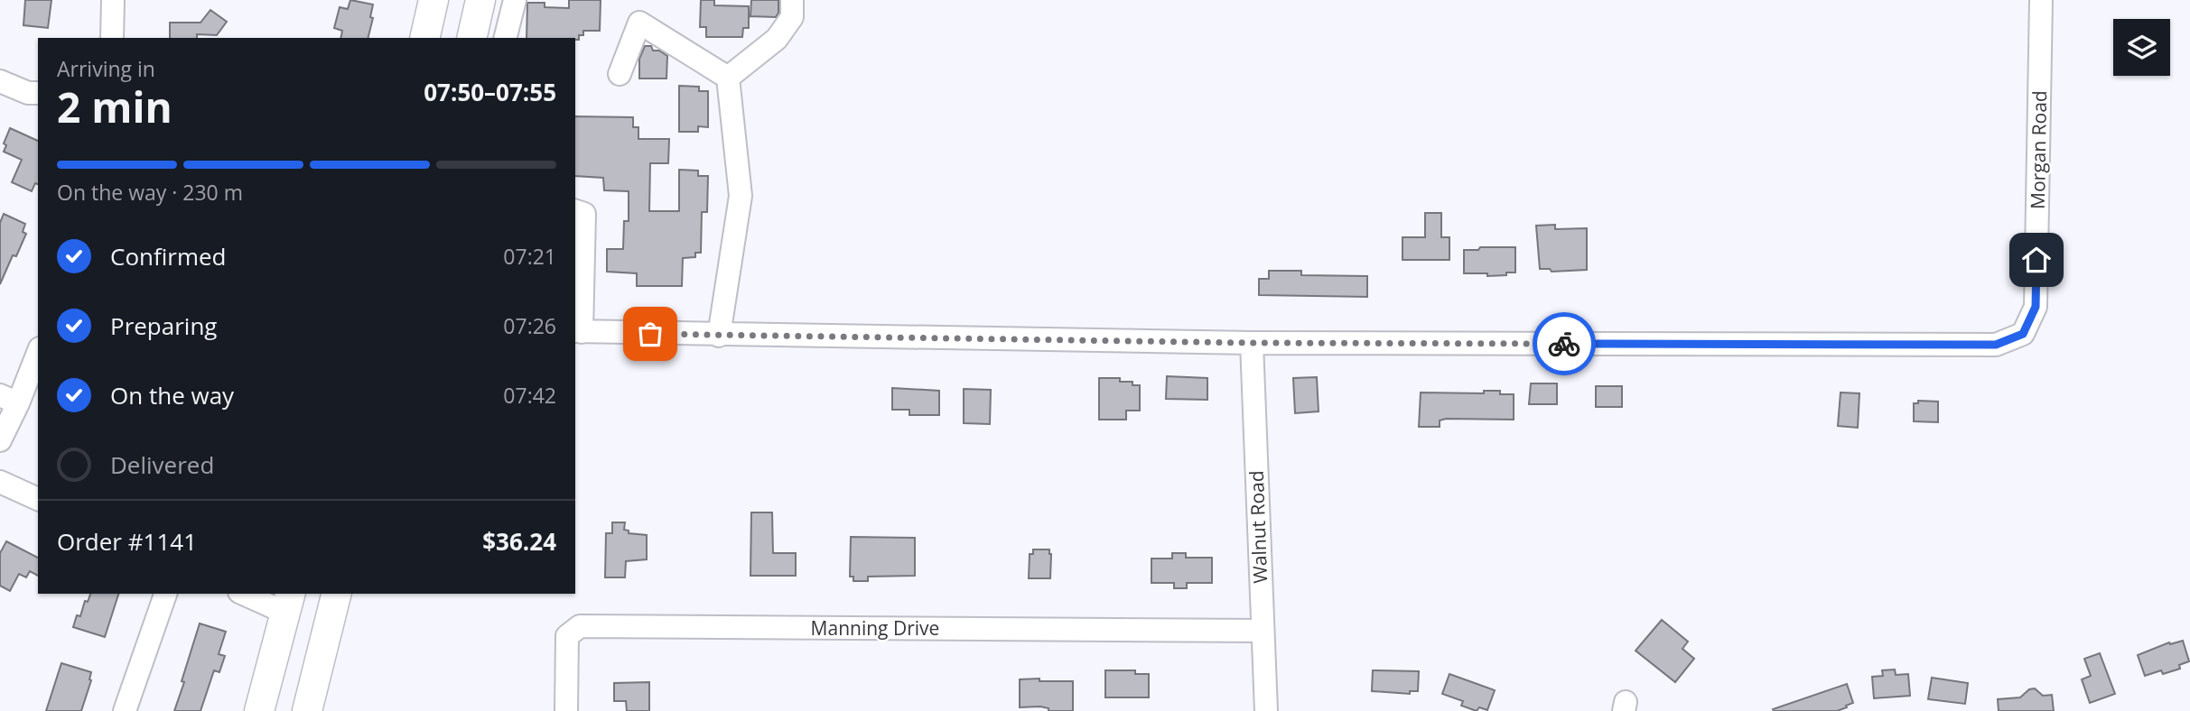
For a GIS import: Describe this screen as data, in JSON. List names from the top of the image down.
{
  "streets": {
    "street": ["Morgan Road", "Walnut Road", "Manning Drive"]
  },
  "crossings": [
    ["Morgan Road", "Walnut Road"],
    ["Walnut Road", "Manning Drive"]
  ],
  "page": {
    "heading": ["2 min", "Arriving in", "07:50–07:55"],
    "panel": ["Order #1141", "$36.24"],
    "bar": "On the way · 230 m",
    "list": [
      ["Confirmed", "07:21"],
      ["Preparing", "07:26"],
      ["On the way", "07:42"],
      "Delivered"
    ]
  }
}
